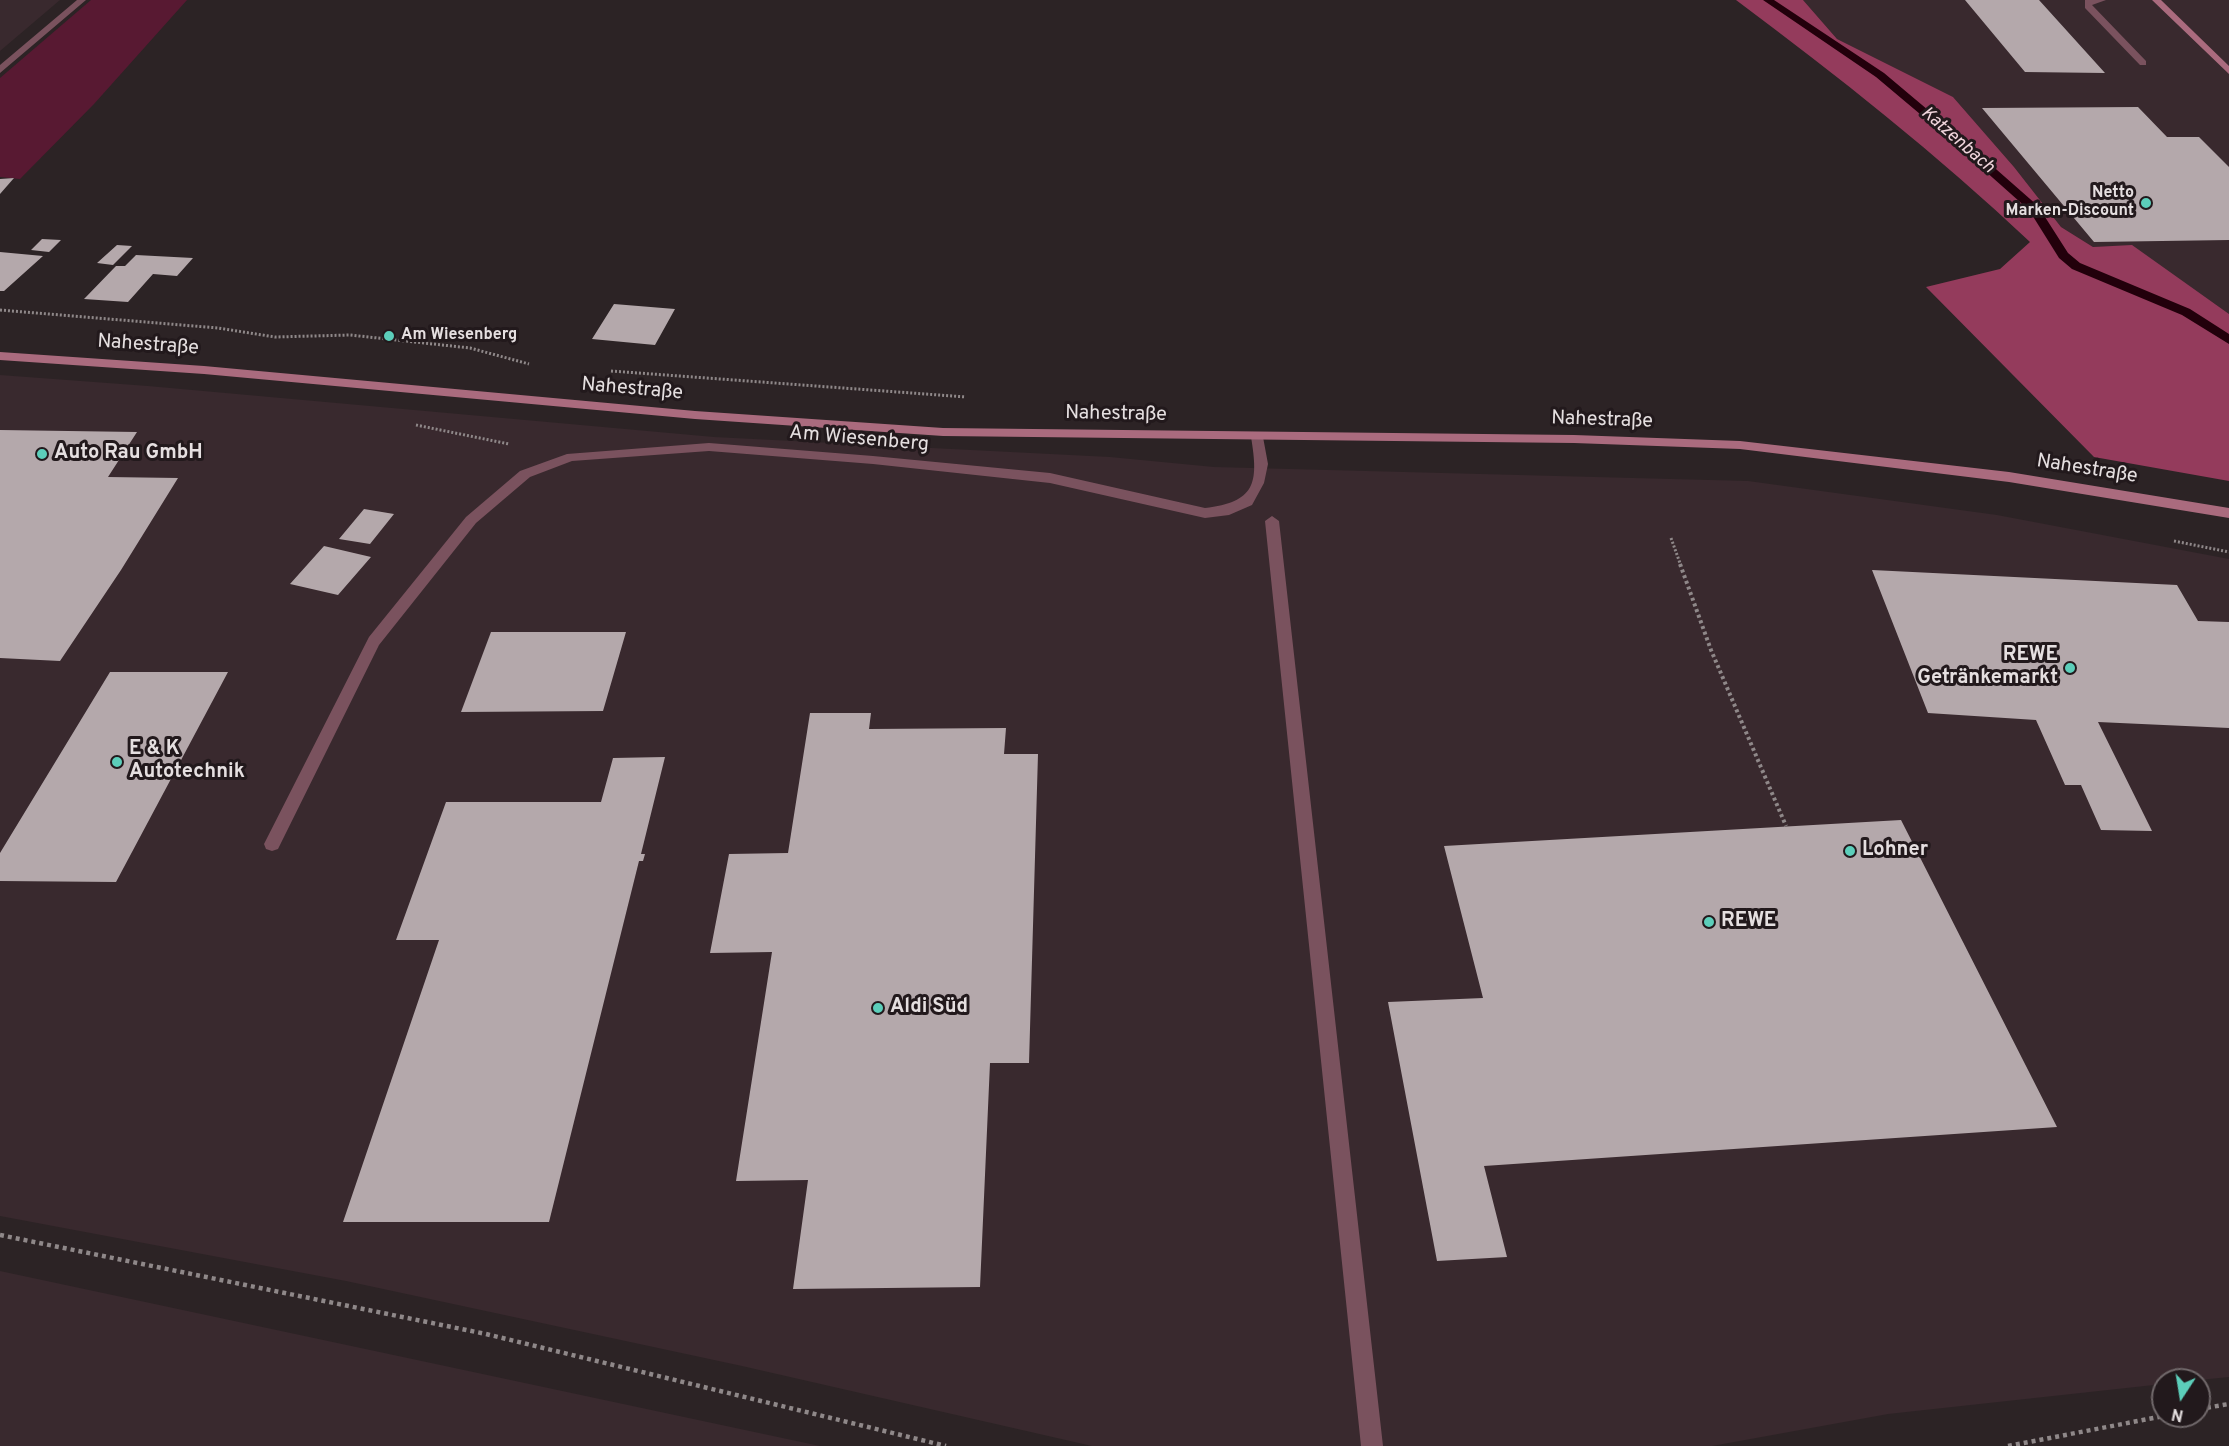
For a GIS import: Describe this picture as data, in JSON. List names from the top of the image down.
{
  "streets": {
    "main road": ["Nahestraße"],
    "street": ["Am Wiesenberg"]
  },
  "crossings": [
    ["Nahestraße", "Am Wiesenberg"]
  ],
  "water": ["Katzenbach"],
  "places": [
    "Netto Marken-Discount",
    "Am Wiesenberg",
    "Auto Rau GmbH",
    "REWE Getränkemarkt",
    "E & K Autotechnik",
    "Lohner",
    "REWE",
    "Aldi Süd"
  ],
  "north": "bottom"
}
